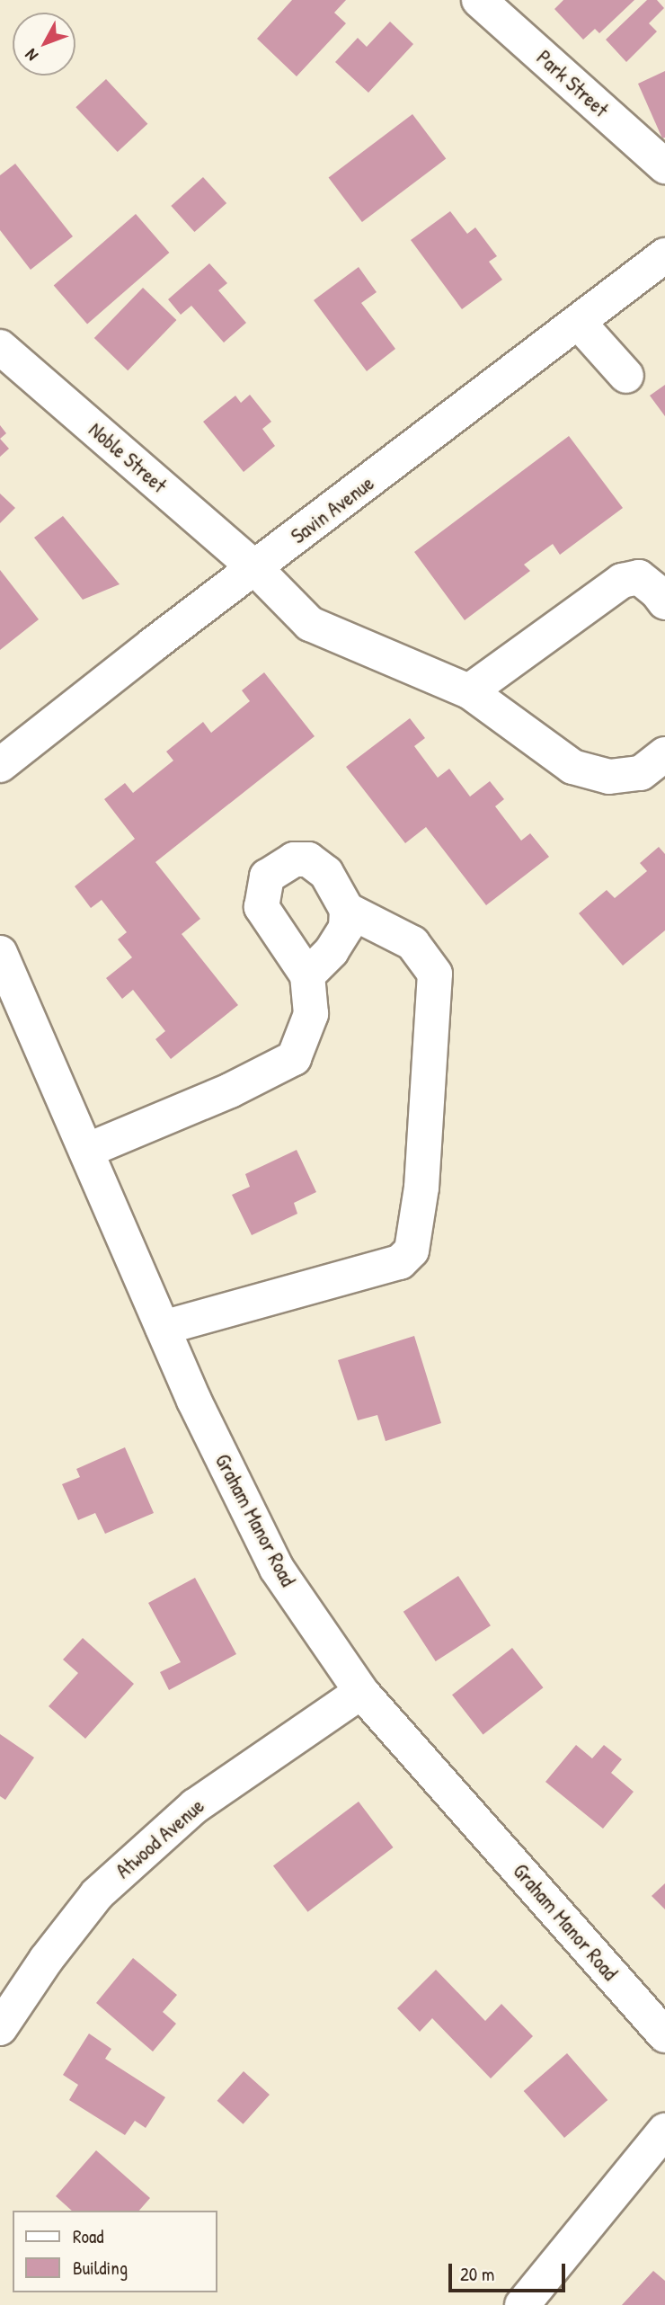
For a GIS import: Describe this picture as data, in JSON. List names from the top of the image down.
{
  "streets": {
    "street": [
      "Park Street",
      "Noble Street",
      "Savin Avenue",
      "Graham Manor Road",
      "Atwood Avenue"
    ]
  },
  "crossings": [
    ["Noble Street", "Savin Avenue"],
    ["Graham Manor Road", "Atwood Avenue"]
  ],
  "legend": ["Road", "Building"],
  "scale_bar": "20 m",
  "north": "bottom left"
}
